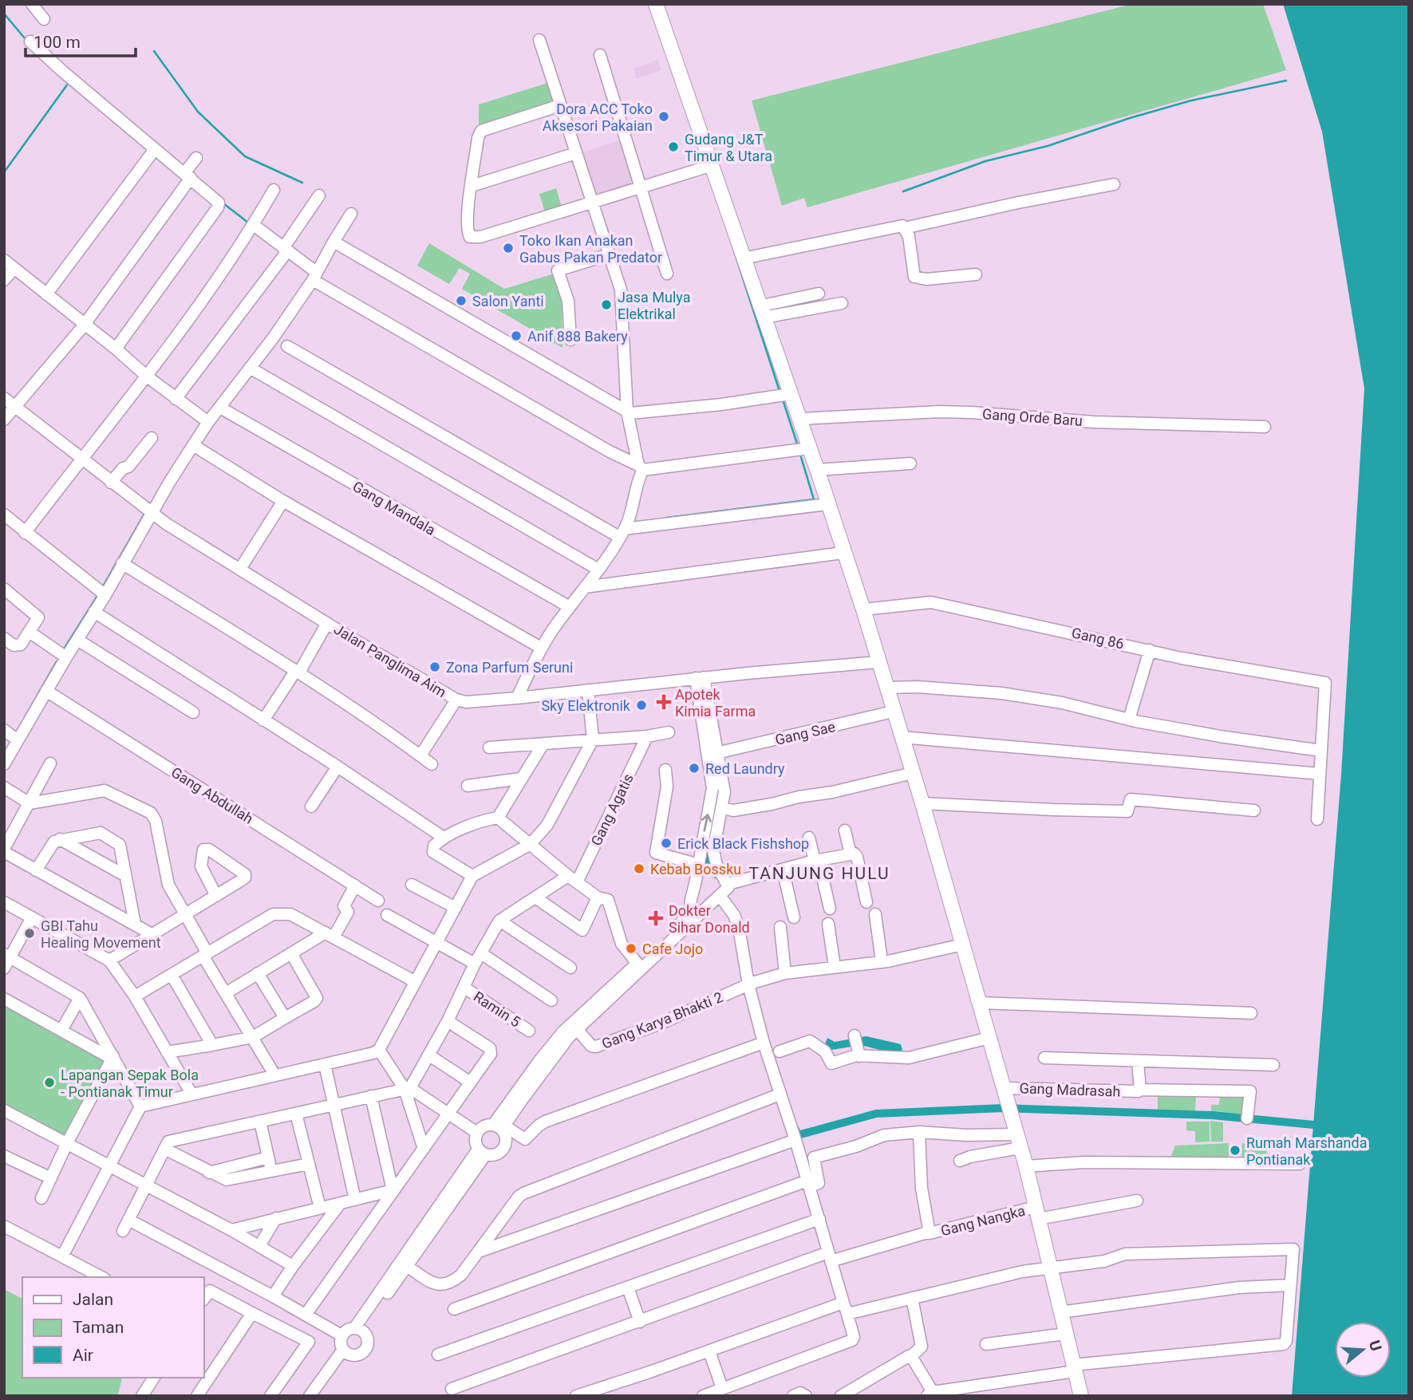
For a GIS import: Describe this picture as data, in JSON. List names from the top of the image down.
{
  "streets": {
    "street": [
      "Gang Orde Baru",
      "Gang Mandala",
      "Gang 86",
      "Jalan Panglima Aim",
      "Gang Sae",
      "Gang Abdullah",
      "Gang Agatis",
      "Ramin 5",
      "Gang Karya Bhakti 2",
      "Gang Madrasah",
      "Gang Nangka"
    ]
  },
  "districts": ["TANJUNG HULU"],
  "places": {
    "other": [
      "Dora ACC Toko Aksesori Pakaian",
      "Gudang J&T Timur & Utara",
      "Toko Ikan Anakan Gabus Pakan Predator",
      "Salon Yanti",
      "Jasa Mulya Elektrikal",
      "Anif 888 Bakery",
      "Zona Parfum Seruni",
      "Sky Elektronik",
      "Red Laundry",
      "Erick Black Fishshop",
      "Kebab Bossku",
      "GBI Tahu Healing Movement",
      "Cafe Jojo",
      "Lapangan Sepak Bola - Pontianak Timur",
      "Rumah Marshanda Pontianak"
    ],
    "health": ["Apotek Kimia Farma", "Dokter Sihar Donald"]
  },
  "legend": ["Jalan", "Taman", "Air"],
  "scale_bar": "100 m",
  "north": "right"
}
